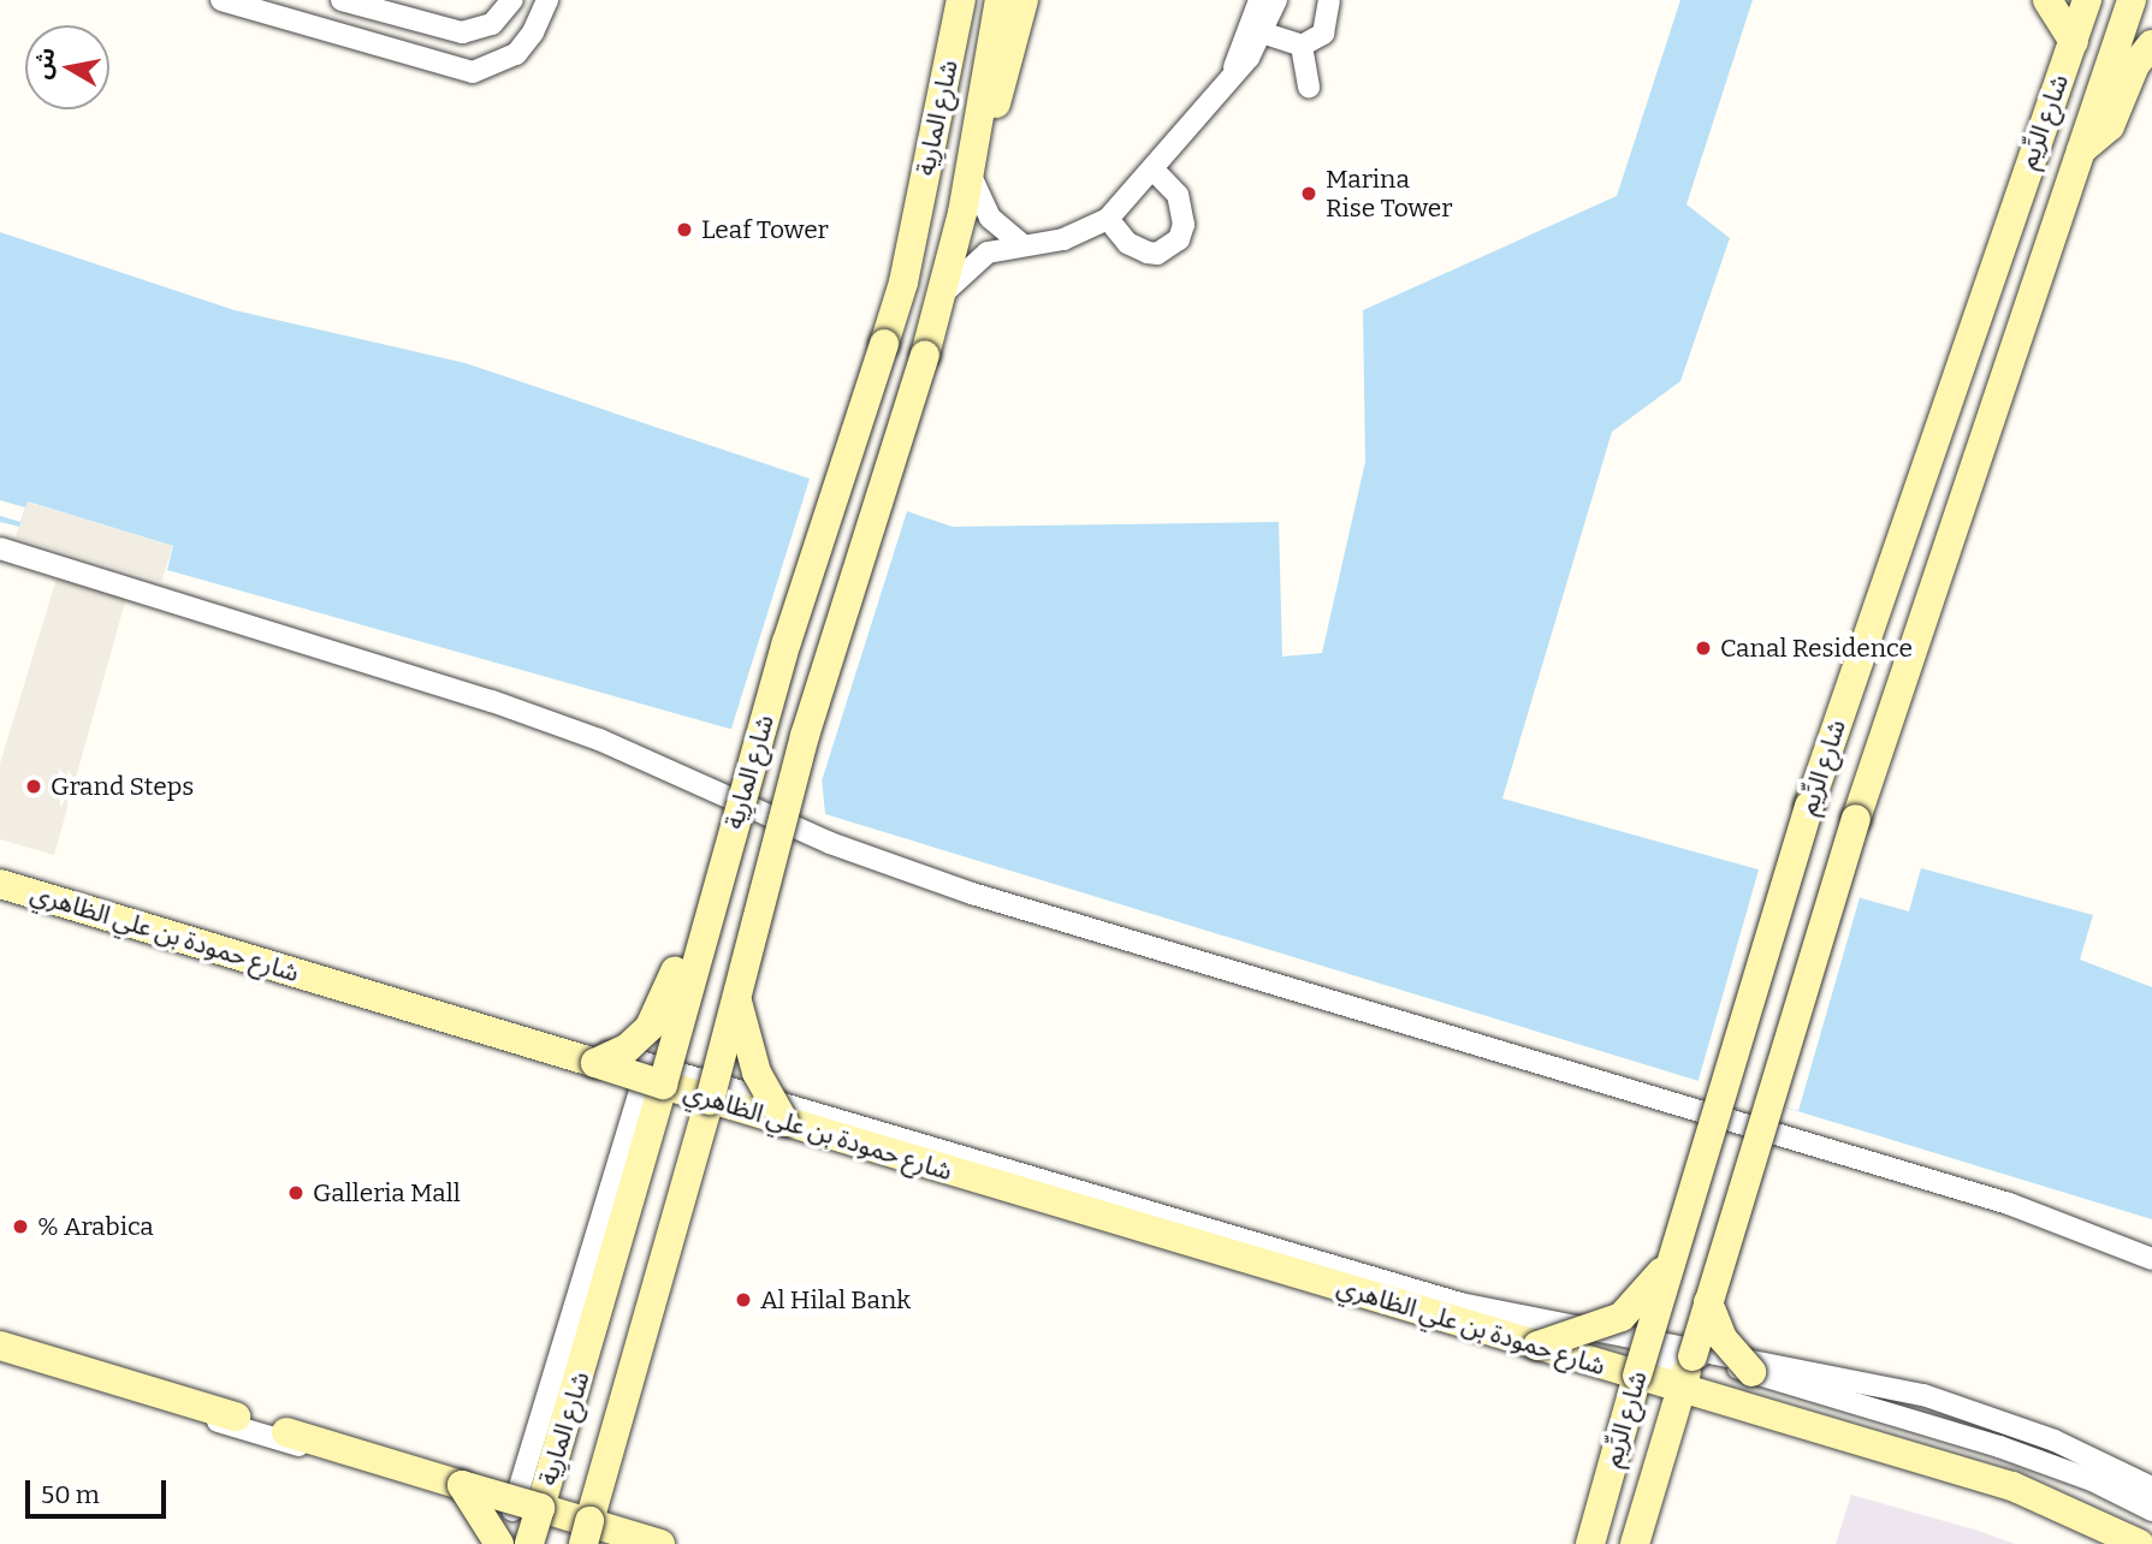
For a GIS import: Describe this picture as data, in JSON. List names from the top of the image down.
{
  "streets": {
    "main road": ["شارع المارِية", "شارع الرِّيم", "شارع حمودة بن علي الظاهري"]
  },
  "crossings": [
    ["شارع المارِية", "شارع حمودة بن علي الظاهري"],
    ["شارع الرِّيم", "شارع حمودة بن علي الظاهري"]
  ],
  "places": [
    "Marina Rise Tower",
    "Leaf Tower",
    "Canal Residence",
    "Grand Steps",
    "Galleria Mall",
    "% Arabica",
    "Al Hilal Bank"
  ],
  "scale_bar": "50 m",
  "north": "left"
}
